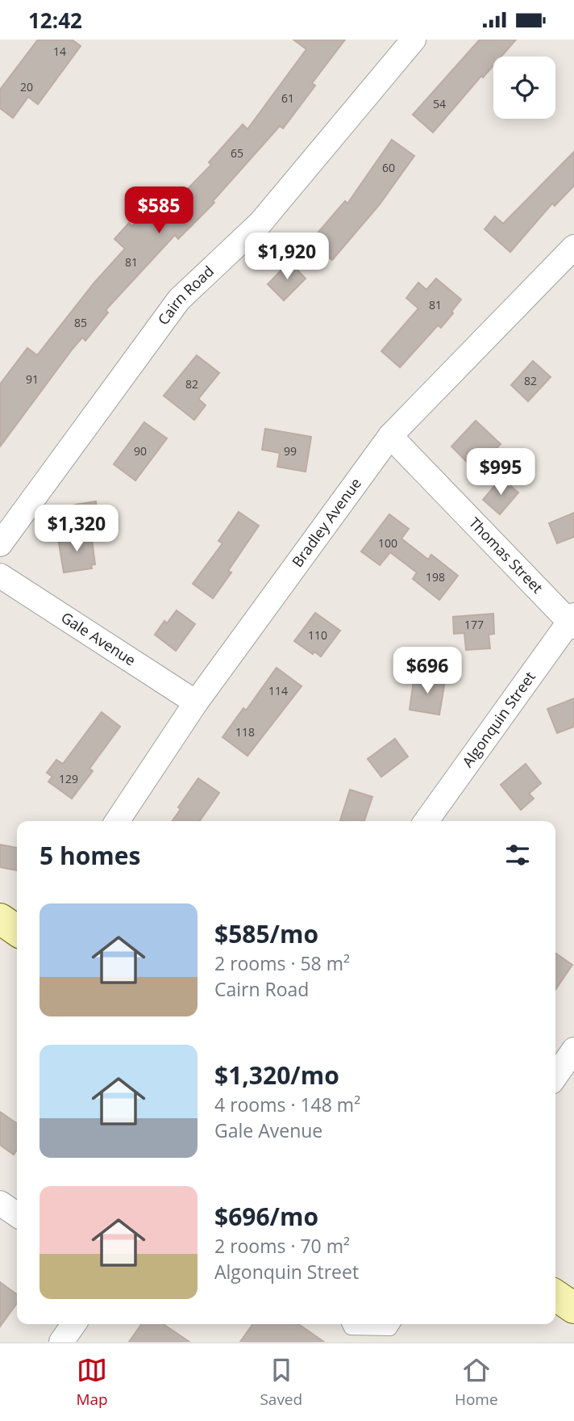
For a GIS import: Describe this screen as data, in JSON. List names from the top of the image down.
{
  "streets": {
    "street": [
      "Cairn Road",
      "Bradley Avenue",
      "Thomas Street",
      "Gale Avenue",
      "Algonquin Street"
    ]
  },
  "crossings": [
    ["Bradley Avenue", "Thomas Street"],
    ["Bradley Avenue", "Gale Avenue"],
    ["Thomas Street", "Algonquin Street"]
  ],
  "house_numbers": [
    "14",
    "20",
    "61",
    "54",
    "65",
    "60",
    "81",
    "81",
    "85",
    "91",
    "82",
    "82",
    "90",
    "99",
    "100",
    "198",
    "177",
    "110",
    "114",
    "118",
    "129"
  ],
  "page": {
    "status": "12:42",
    "price": [
      "$585",
      "$1,920",
      "$995",
      "$1,320",
      "$696"
    ],
    "heading": "5 homes",
    "list": [
      {
        "name": "$585/mo",
        "note": "2 rooms · 58 m² · Cairn Road"
      },
      {
        "name": "$1,320/mo",
        "note": "4 rooms · 148 m² · Gale Avenue"
      },
      {
        "name": "$696/mo",
        "note": "2 rooms · 70 m² · Algonquin Street"
      }
    ],
    "tabs": ["Map", "Saved", "Home"]
  }
}
